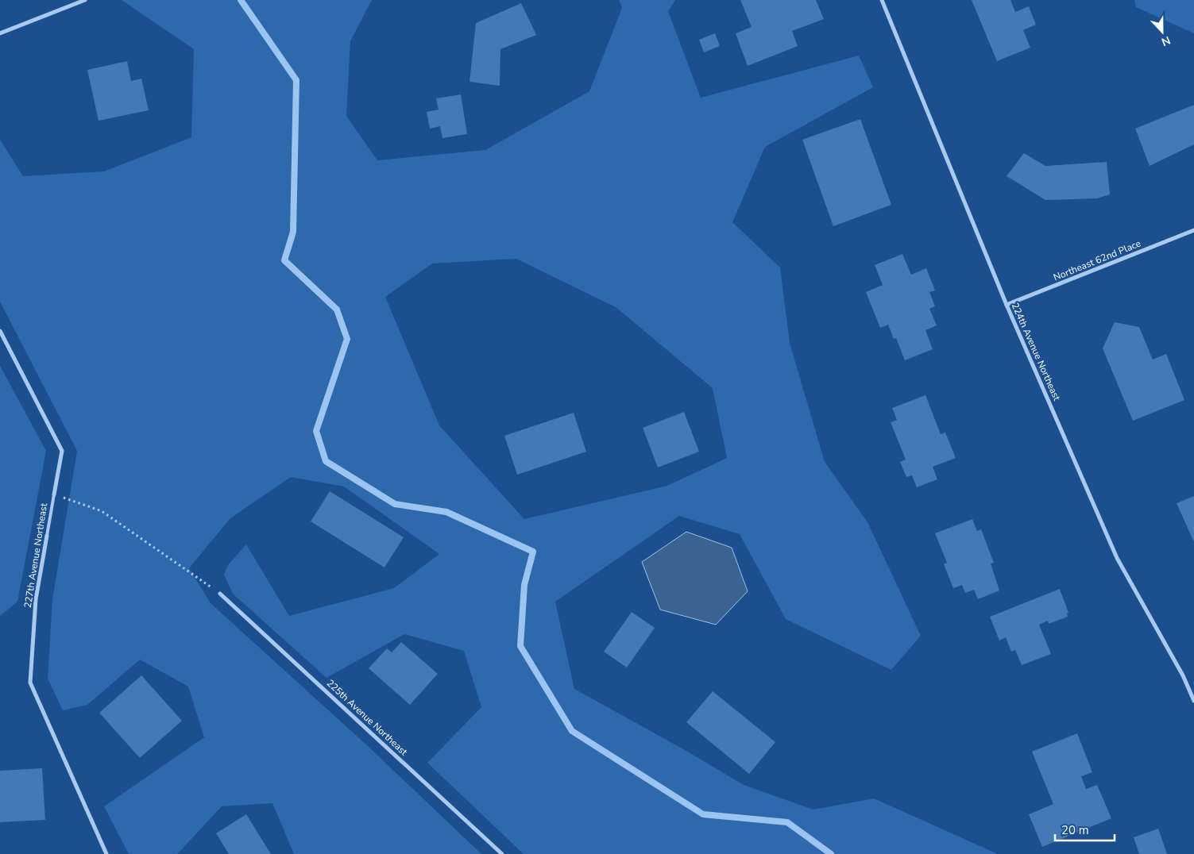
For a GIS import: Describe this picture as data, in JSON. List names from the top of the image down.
{
  "streets": {
    "street": [
      "Northeast 62nd Place",
      "224th Avenue Northeast",
      "227th Avenue Northeast",
      "225th Avenue Northeast"
    ]
  },
  "crossings": [
    ["Northeast 62nd Place", "224th Avenue Northeast"]
  ],
  "scale_bar": "20 m",
  "north": "bottom"
}
